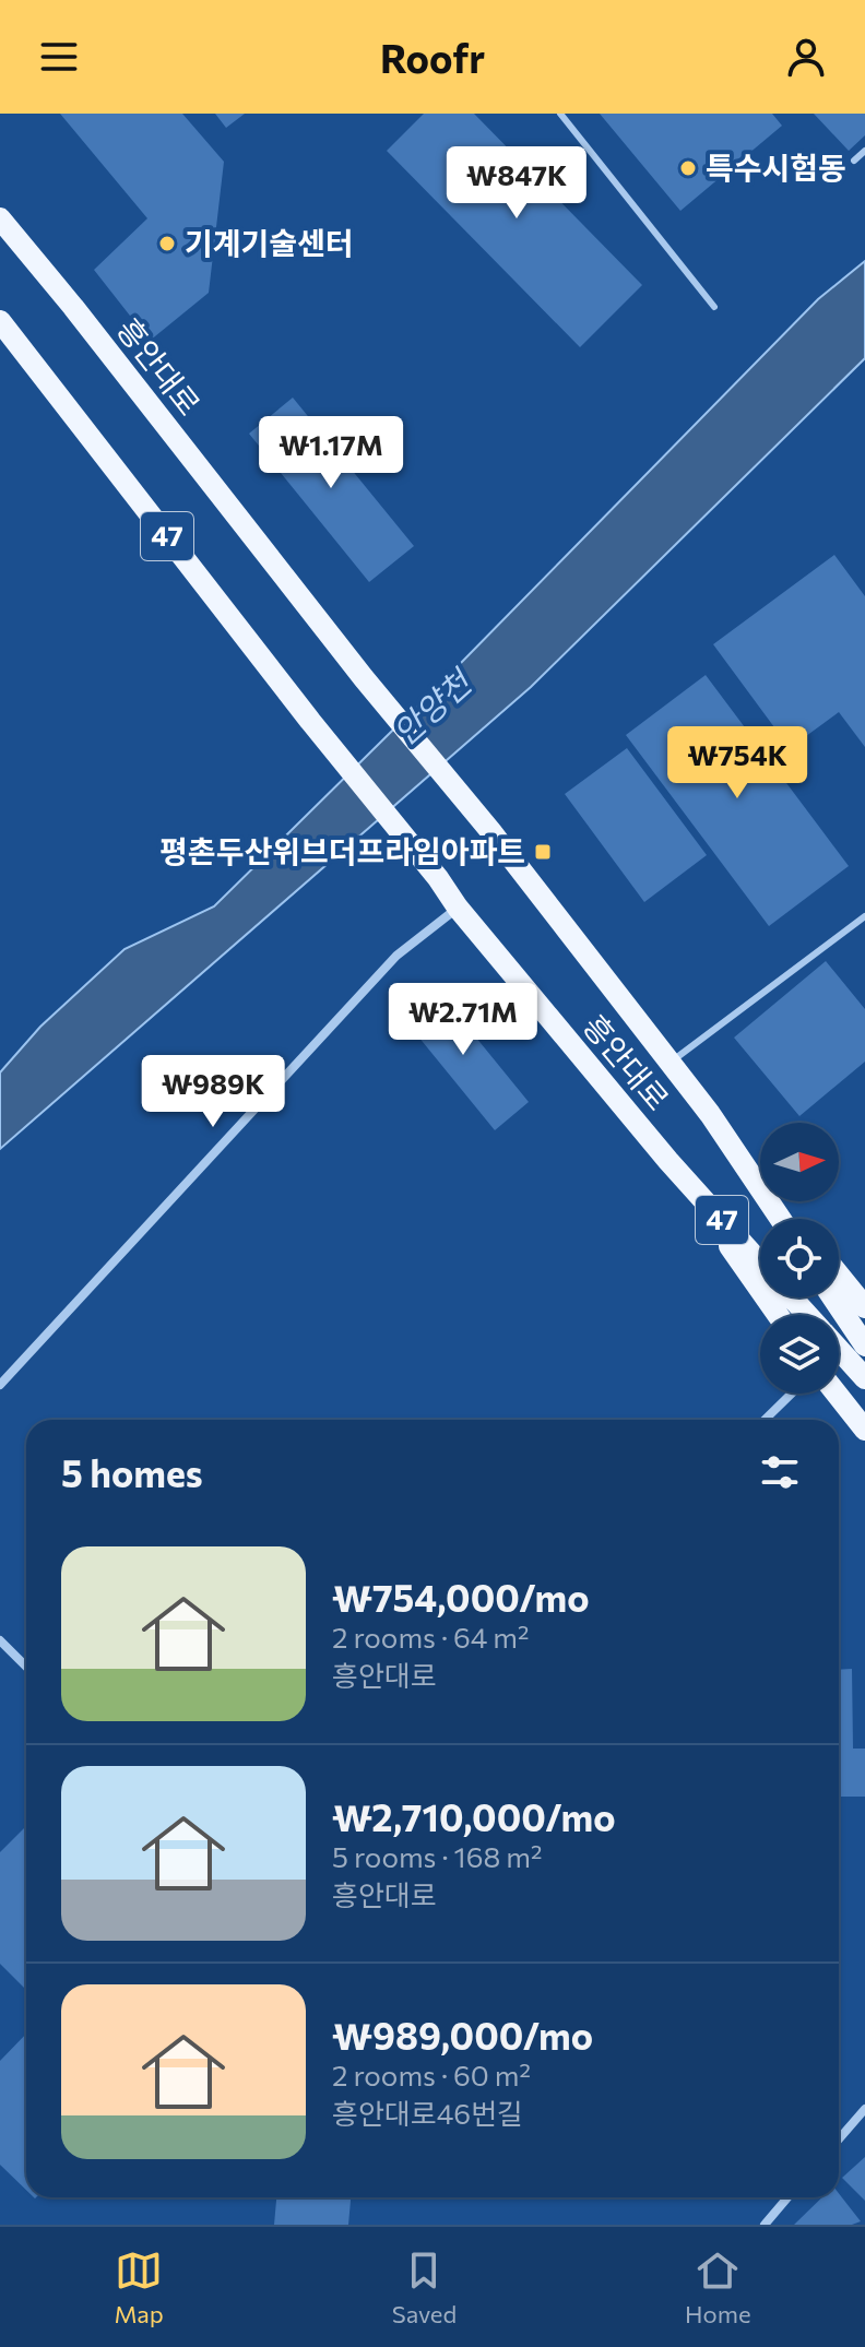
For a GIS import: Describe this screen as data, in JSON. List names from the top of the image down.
{
  "streets": {
    "main road": ["흥안대로", "47"]
  },
  "water": ["안양천"],
  "places": {
    "other": ["특수시험동", "기계기술센터"],
    "transit": ["평촌두산위브더프라임아파트"]
  },
  "north": "right",
  "page": {
    "header": "Roofr",
    "price": [
      "₩847K",
      "₩1.17M",
      "₩754K",
      "₩2.71M",
      "₩989K"
    ],
    "heading": "5 homes",
    "list": [
      {
        "name": "₩754,000/mo",
        "note": "2 rooms · 64 m² · 흥안대로"
      },
      {
        "name": "₩2,710,000/mo",
        "note": "5 rooms · 168 m² · 흥안대로"
      },
      {
        "name": "₩989,000/mo",
        "note": "2 rooms · 60 m² · 흥안대로46번길"
      }
    ],
    "tabs": ["Map", "Saved", "Home"]
  }
}
